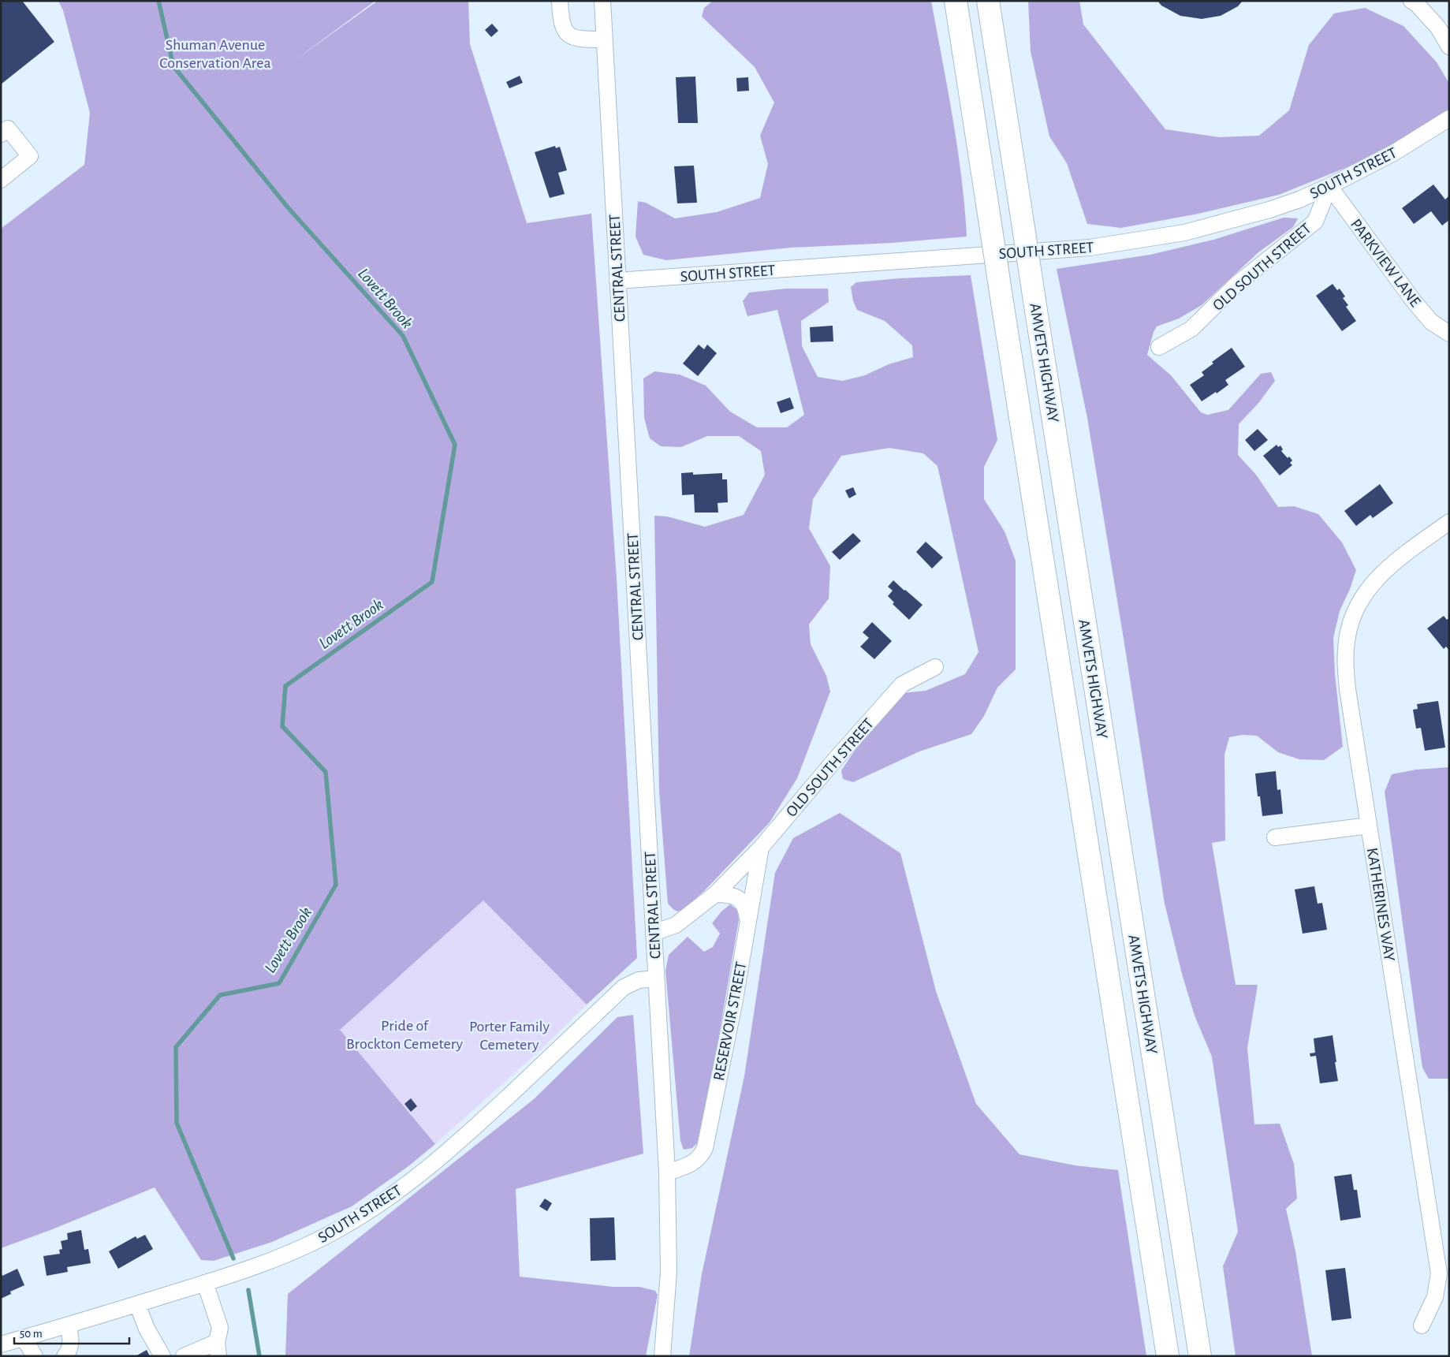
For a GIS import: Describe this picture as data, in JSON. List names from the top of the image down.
{
  "streets": {
    "highway": ["AMVETS HIGHWAY"],
    "street": [
      "SOUTH STREET",
      "PARKVIEW LANE",
      "OLD SOUTH STREET",
      "CENTRAL STREET",
      "KATHERINES WAY",
      "RESERVOIR STREET"
    ]
  },
  "crossings": [
    ["SOUTH STREET", "PARKVIEW LANE"],
    ["SOUTH STREET", "OLD SOUTH STREET"],
    ["SOUTH STREET", "CENTRAL STREET"],
    ["PARKVIEW LANE", "OLD SOUTH STREET"],
    ["OLD SOUTH STREET", "RESERVOIR STREET"],
    ["CENTRAL STREET", "RESERVOIR STREET"]
  ],
  "water": ["Lovett Brook"],
  "parks": ["Shuman Avenue Conservation Area", "Pride of Brockton Cemetery", "Porter Family Cemetery"],
  "scale_bar": "50 m"
}
